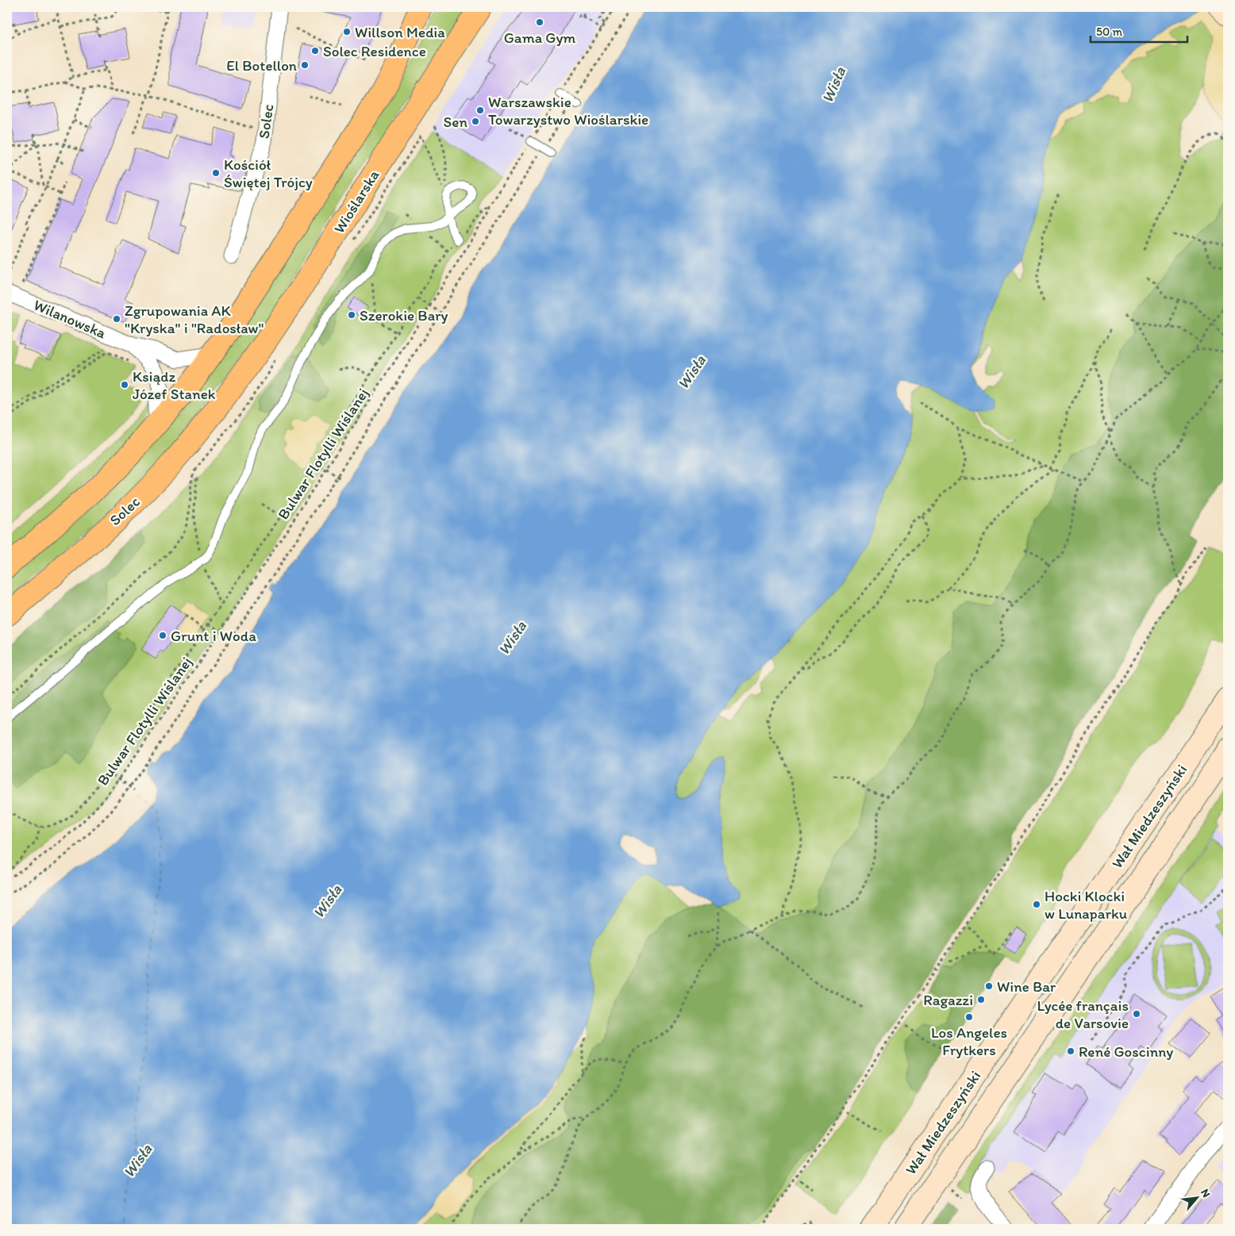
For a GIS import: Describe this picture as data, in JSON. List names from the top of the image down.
{
  "streets": {
    "main road": ["Solec", "Wioślarska", "Wał Miedzeszyński"],
    "street": ["Wilanowska"],
    "path": ["Bulwar Flotylli Wiślanej"]
  },
  "crossings": [
    ["Solec", "Wioślarska"]
  ],
  "water": ["Wisła"],
  "places": [
    "Gama Gym",
    "Willson Media",
    "Solec Residence",
    "El Botellon",
    "Warszawskie Towarzystwo Wioślarskie",
    "Sen",
    "Kościół Świętej Trójcy",
    "Szerokie Bary",
    "Zgrupowania AK \"Kryska\" i \"Radosław\"",
    "Ksiądz Józef Stanek",
    "Grunt i Woda",
    "Hocki Klocki w Lunaparku",
    "Wine Bar",
    "Ragazzi",
    "Lycée français de Varsovie",
    "Los Angeles Frytkers",
    "René Goscinny"
  ],
  "scale_bar": "50 m",
  "north": "top right"
}
